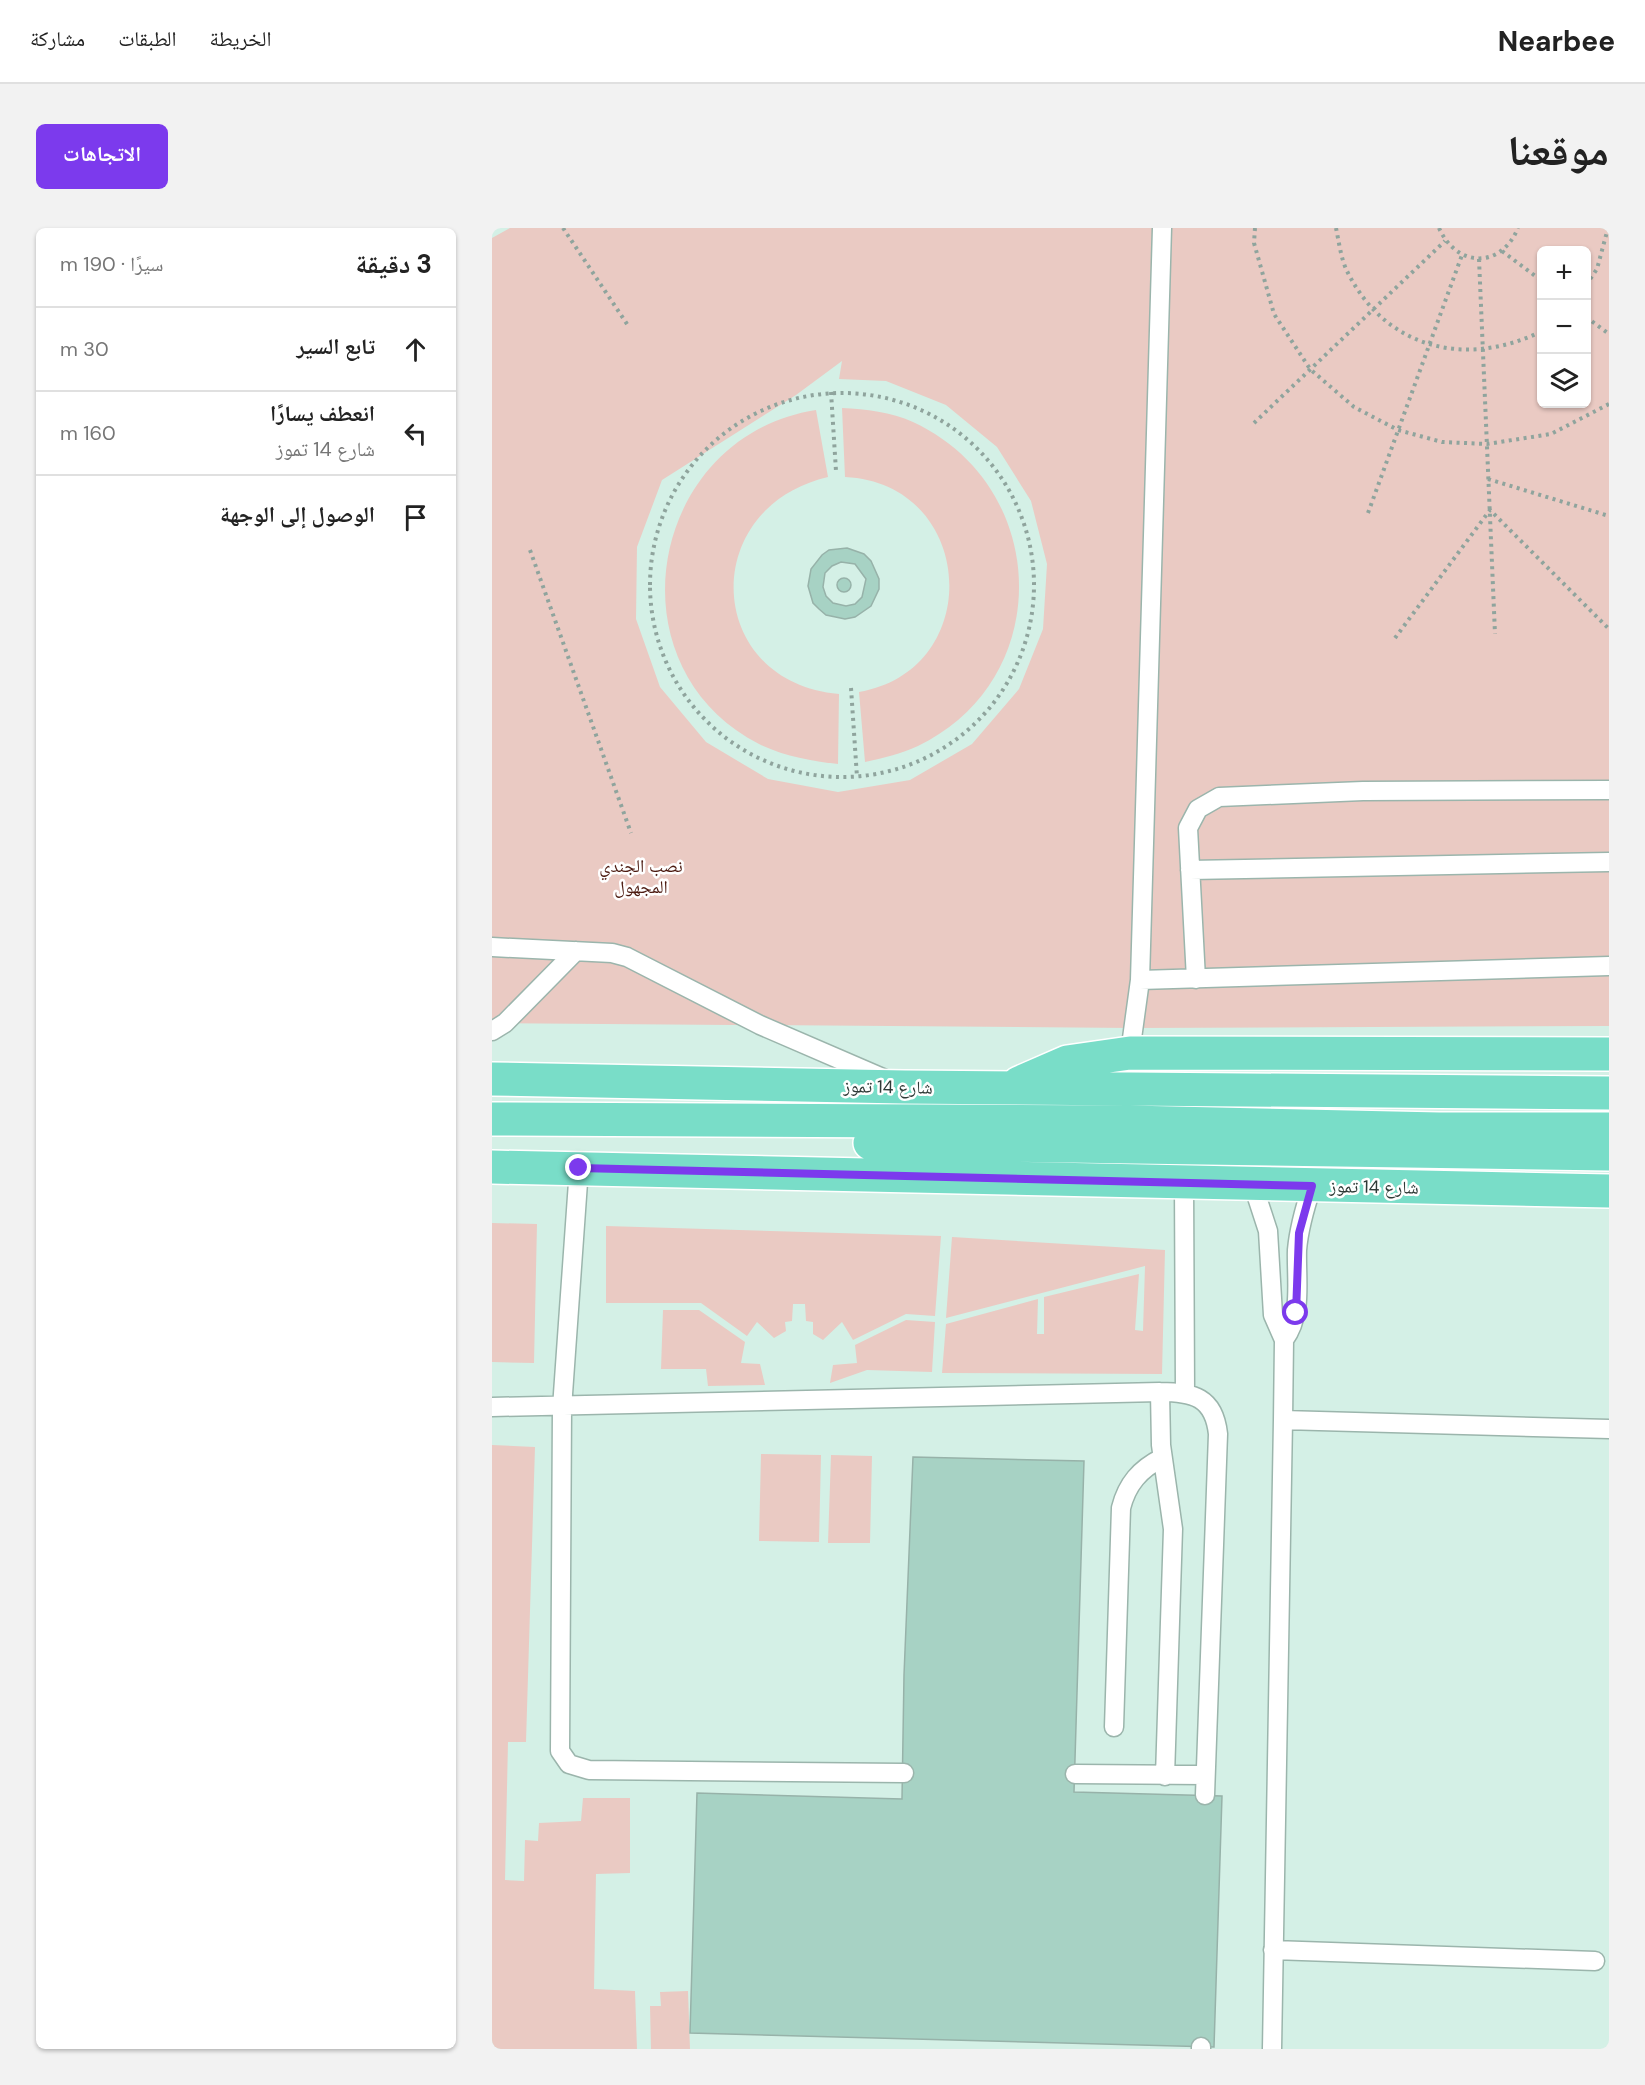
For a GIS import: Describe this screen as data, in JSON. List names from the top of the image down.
{
  "streets": {
    "main road": ["شارع 14 تموز"]
  },
  "parks": ["نصب الجندي المجهول"],
  "page": {
    "header": "Nearbee",
    "nav": ["الخريطة", "الطبقات", "مشاركة"],
    "title": "موقعنا",
    "buttons": "الاتجاهات",
    "heading": ["3 دقيقة", "سيرًا · 190 m"],
    "map_buttons": ["+", "−"],
    "list": [
      ["تابع السير", "30 m"],
      ["انعطف يسارًا", "شارع 14 تموز", "160 m"],
      "الوصول إلى الوجهة"
    ]
  }
}
